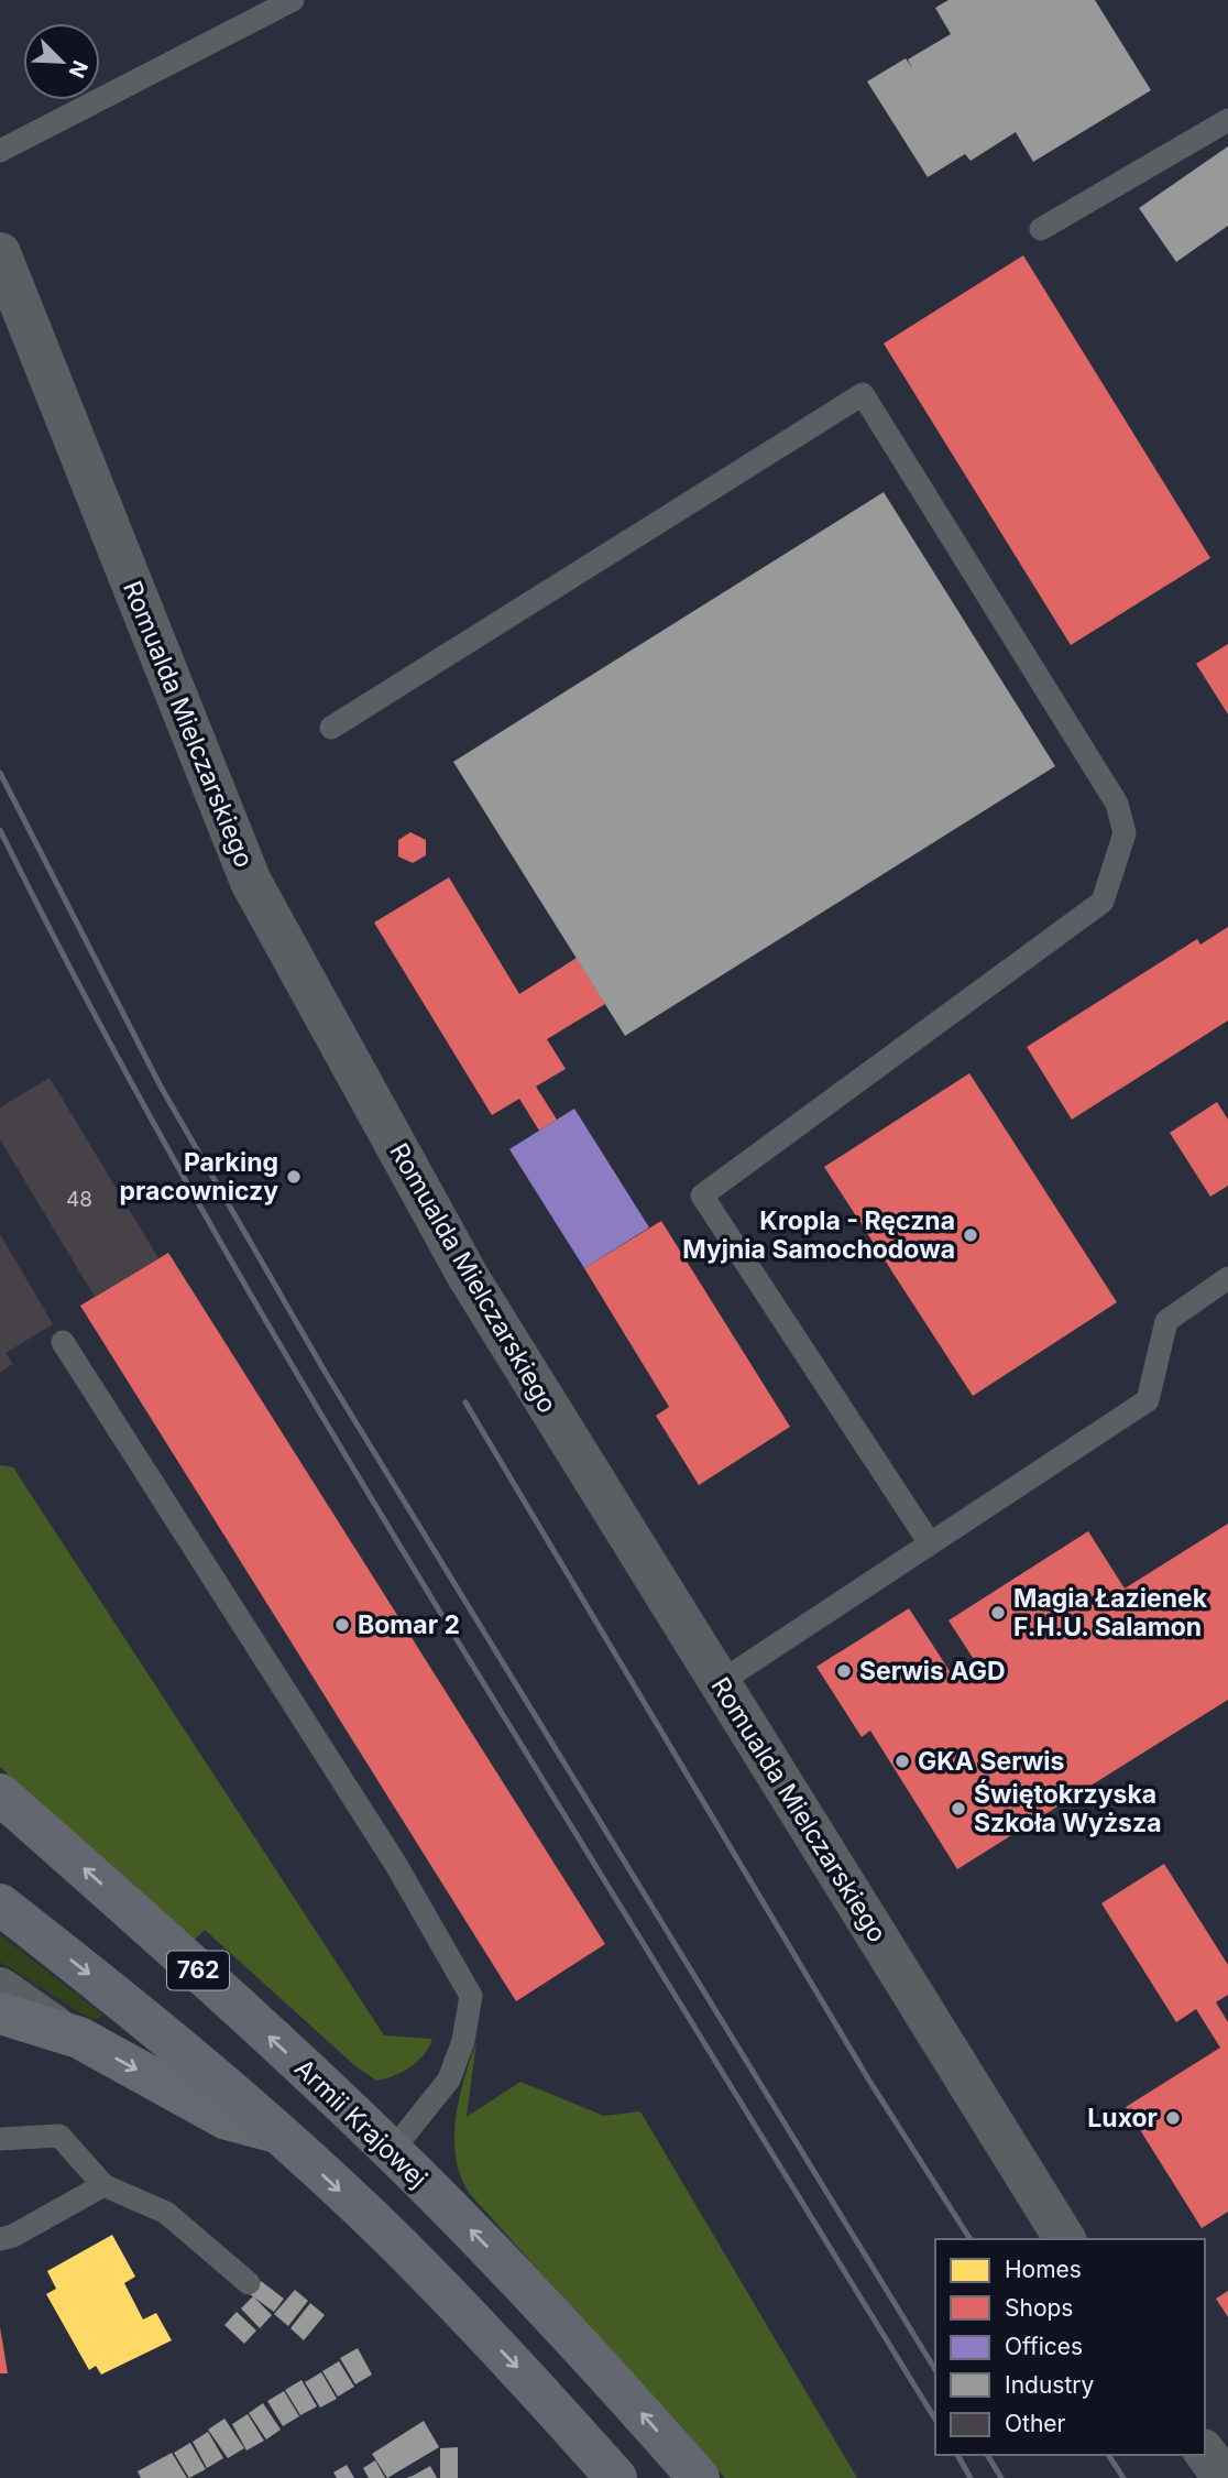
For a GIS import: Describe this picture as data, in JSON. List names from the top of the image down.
{
  "streets": {
    "main road": ["762", "Armii Krajowej"],
    "street": ["Romualda Mielczarskiego"]
  },
  "places": [
    "Parking pracowniczy",
    "Kropla - Ręczna Myjnia Samochodowa",
    "Magia Łazienek F.H.U. Salamon",
    "Bomar 2",
    "Serwis AGD",
    "GKA Serwis",
    "Świętokrzyska Szkoła Wyższa",
    "Luxor"
  ],
  "house_numbers": ["48"],
  "legend": [
    "Homes",
    "Shops",
    "Offices",
    "Industry",
    "Other"
  ],
  "north": "bottom right"
}
